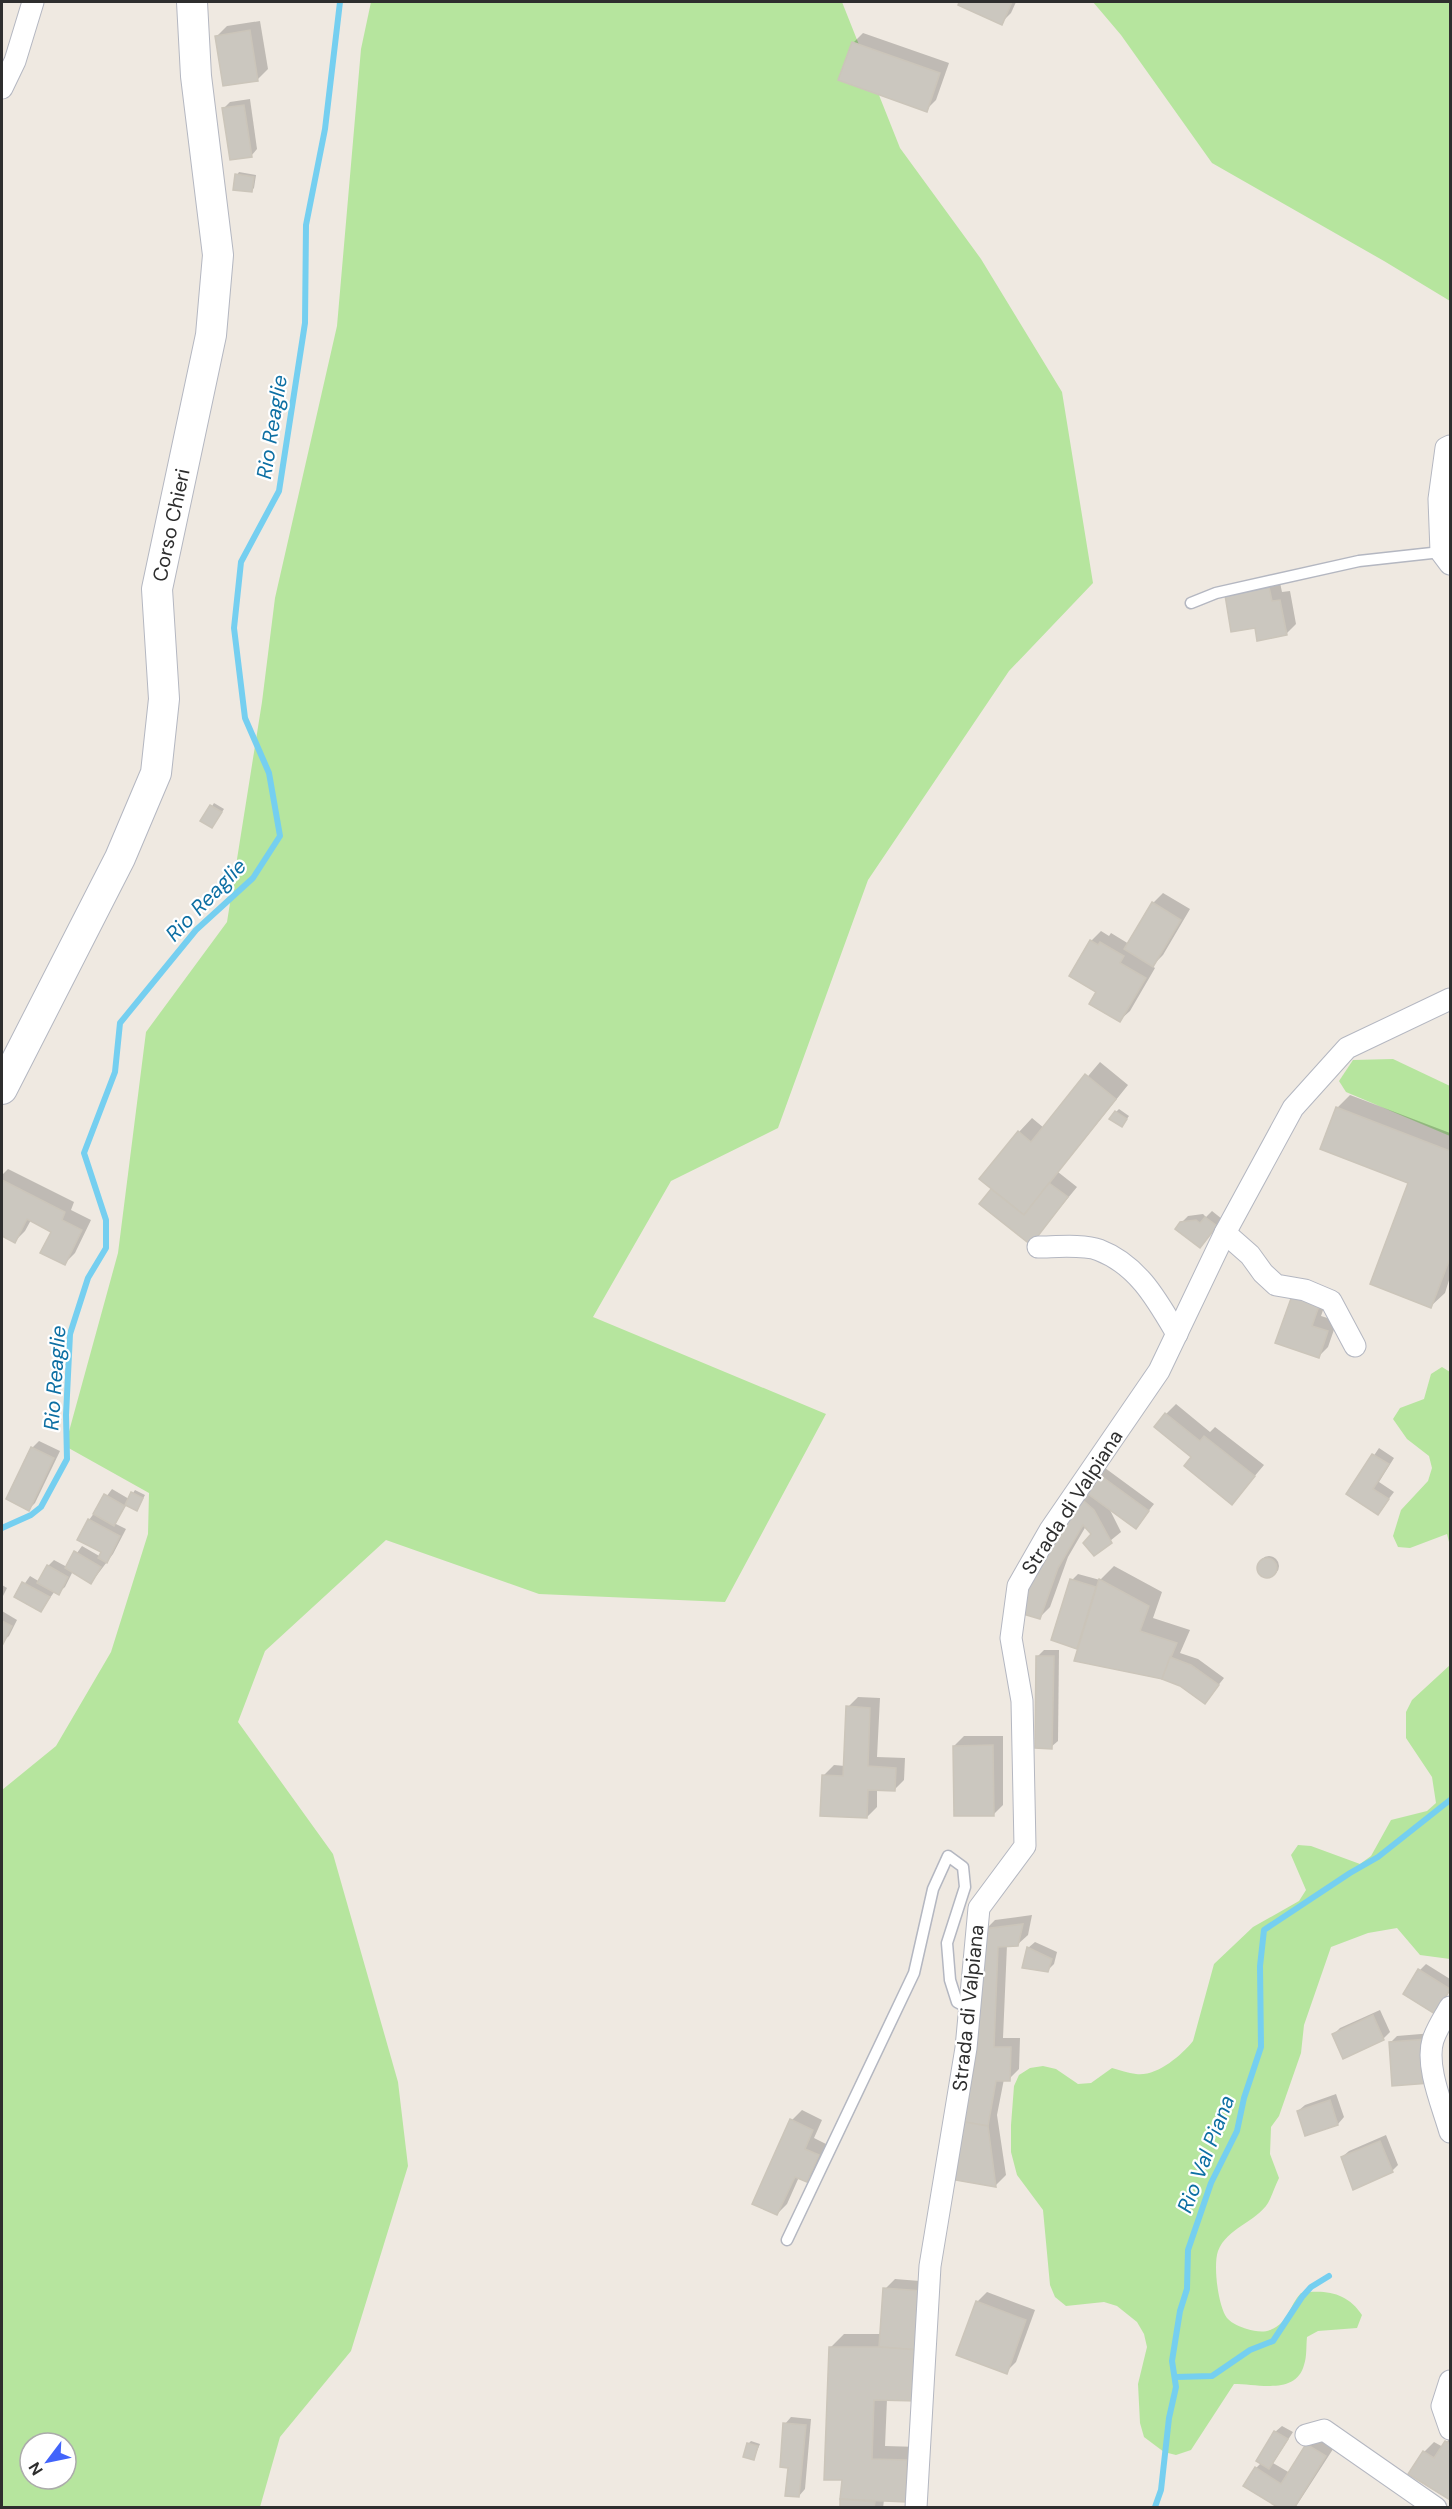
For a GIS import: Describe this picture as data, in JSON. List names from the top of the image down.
{
  "streets": {
    "main road": ["Corso Chieri"],
    "street": ["Strada di Valpiana"]
  },
  "water": ["Rio Reaglie", "Rio Val Piana"],
  "north": "bottom left"
}
